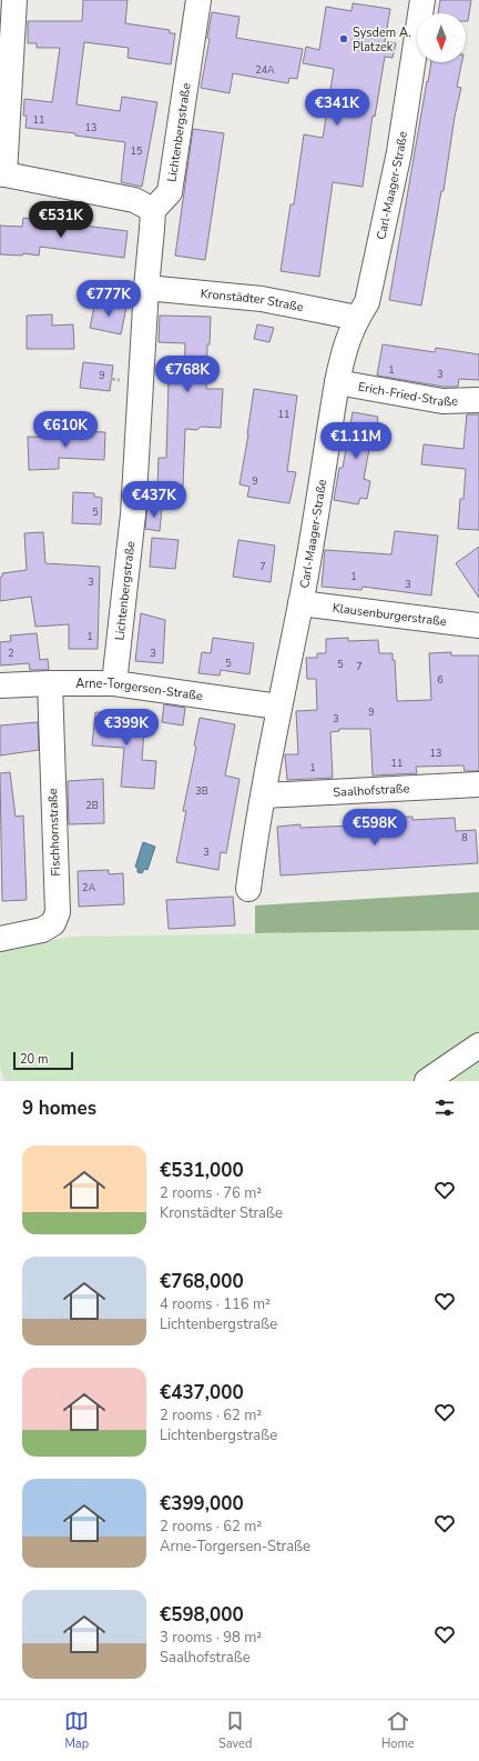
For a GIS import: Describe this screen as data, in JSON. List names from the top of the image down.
{
  "streets": {
    "street": [
      "Lichtenbergstraße",
      "Carl-Maager-Straße",
      "Kronstädter Straße",
      "Erich-Fried-Straße",
      "Klausenburgerstraße",
      "Arne-Torgersen-Straße",
      "Saalhofstraße",
      "Fischhornstraße"
    ]
  },
  "crossings": [
    ["Lichtenbergstraße", "Kronstädter Straße"],
    ["Lichtenbergstraße", "Arne-Torgersen-Straße"],
    ["Carl-Maager-Straße", "Kronstädter Straße"],
    ["Carl-Maager-Straße", "Erich-Fried-Straße"],
    ["Carl-Maager-Straße", "Klausenburgerstraße"],
    ["Carl-Maager-Straße", "Arne-Torgersen-Straße"],
    ["Carl-Maager-Straße", "Saalhofstraße"],
    ["Arne-Torgersen-Straße", "Fischhornstraße"]
  ],
  "places": ["Sysdem A. Platzek"],
  "house_numbers": [
    "24A",
    "11",
    "13",
    "15",
    "1",
    "3",
    "9",
    "11",
    "9",
    "5",
    "7",
    "1",
    "3",
    "3",
    "1",
    "2",
    "3",
    "5",
    "5",
    "7",
    "6",
    "9",
    "3",
    "13",
    "11",
    "1",
    "3B",
    "2B",
    "8",
    "3",
    "2A"
  ],
  "scale_bar": "20 m",
  "north": "bottom",
  "page": {
    "price": [
      "€341K",
      "€531K",
      "€777K",
      "€768K",
      "€610K",
      "€1.11M",
      "€437K",
      "€399K",
      "€598K"
    ],
    "scale": "20 m",
    "heading": "9 homes",
    "list": [
      {
        "name": "€531,000",
        "note": "2 rooms · 76 m² · Kronstädter Straße"
      },
      {
        "name": "€768,000",
        "note": "4 rooms · 116 m² · Lichtenbergstraße"
      },
      {
        "name": "€437,000",
        "note": "2 rooms · 62 m² · Lichtenbergstraße"
      },
      {
        "name": "€399,000",
        "note": "2 rooms · 62 m² · Arne-Torgersen-Straße"
      },
      {
        "name": "€598,000",
        "note": "3 rooms · 98 m² · Saalhofstraße"
      }
    ],
    "tabs": ["Map", "Saved", "Home"]
  }
}
